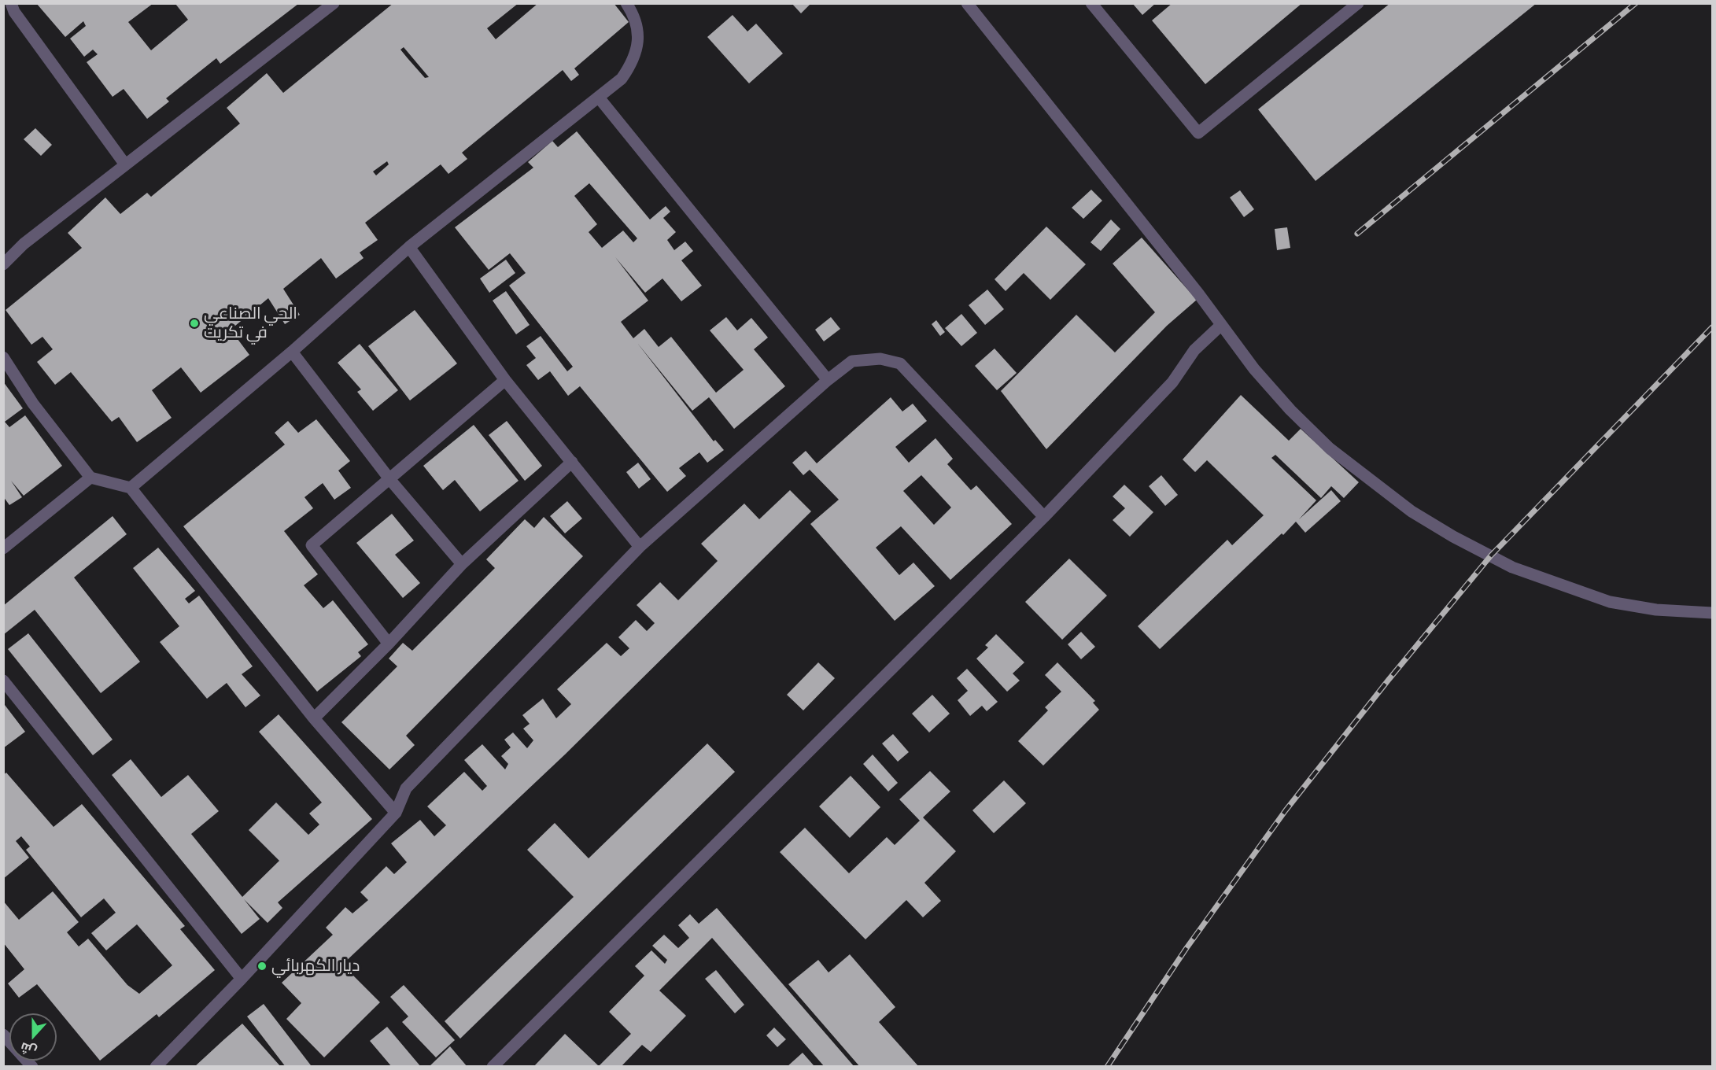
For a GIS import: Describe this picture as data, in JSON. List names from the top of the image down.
{
  "places": ["الحي الصناعي في تكريت", "ديار الكهربائي"],
  "north": "bottom"
}
